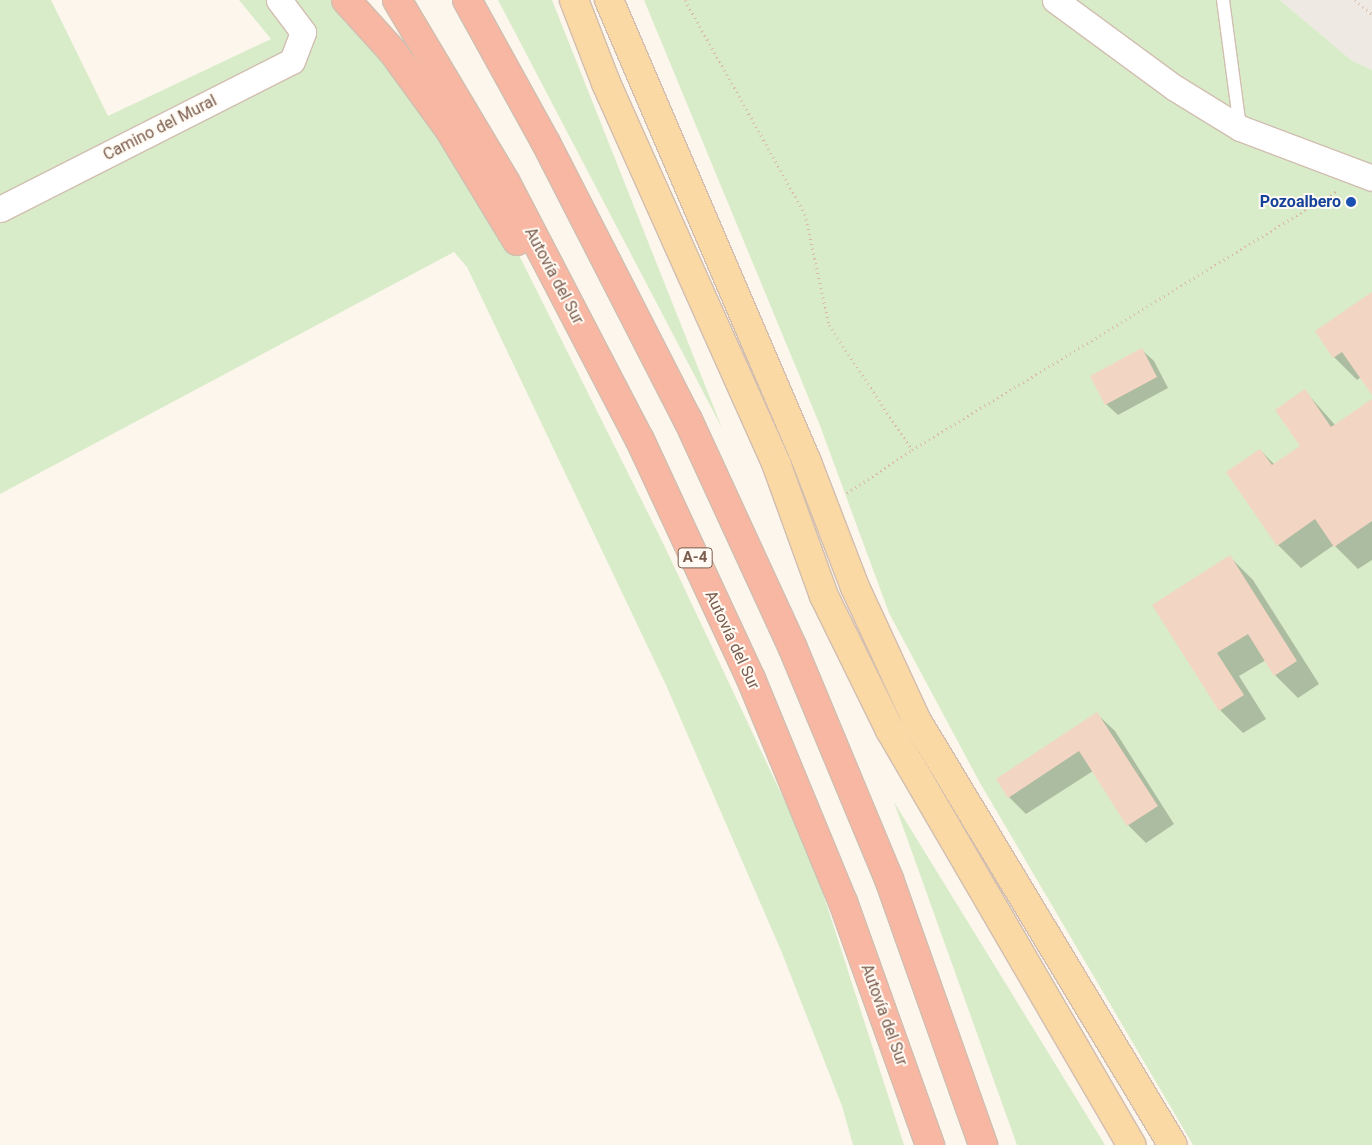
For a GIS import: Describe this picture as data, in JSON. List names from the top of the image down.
{
  "streets": {
    "highway": ["Autovía del Sur", "A-4"],
    "street": ["Camino del Mural"]
  },
  "places": ["Pozoalbero"]
}
